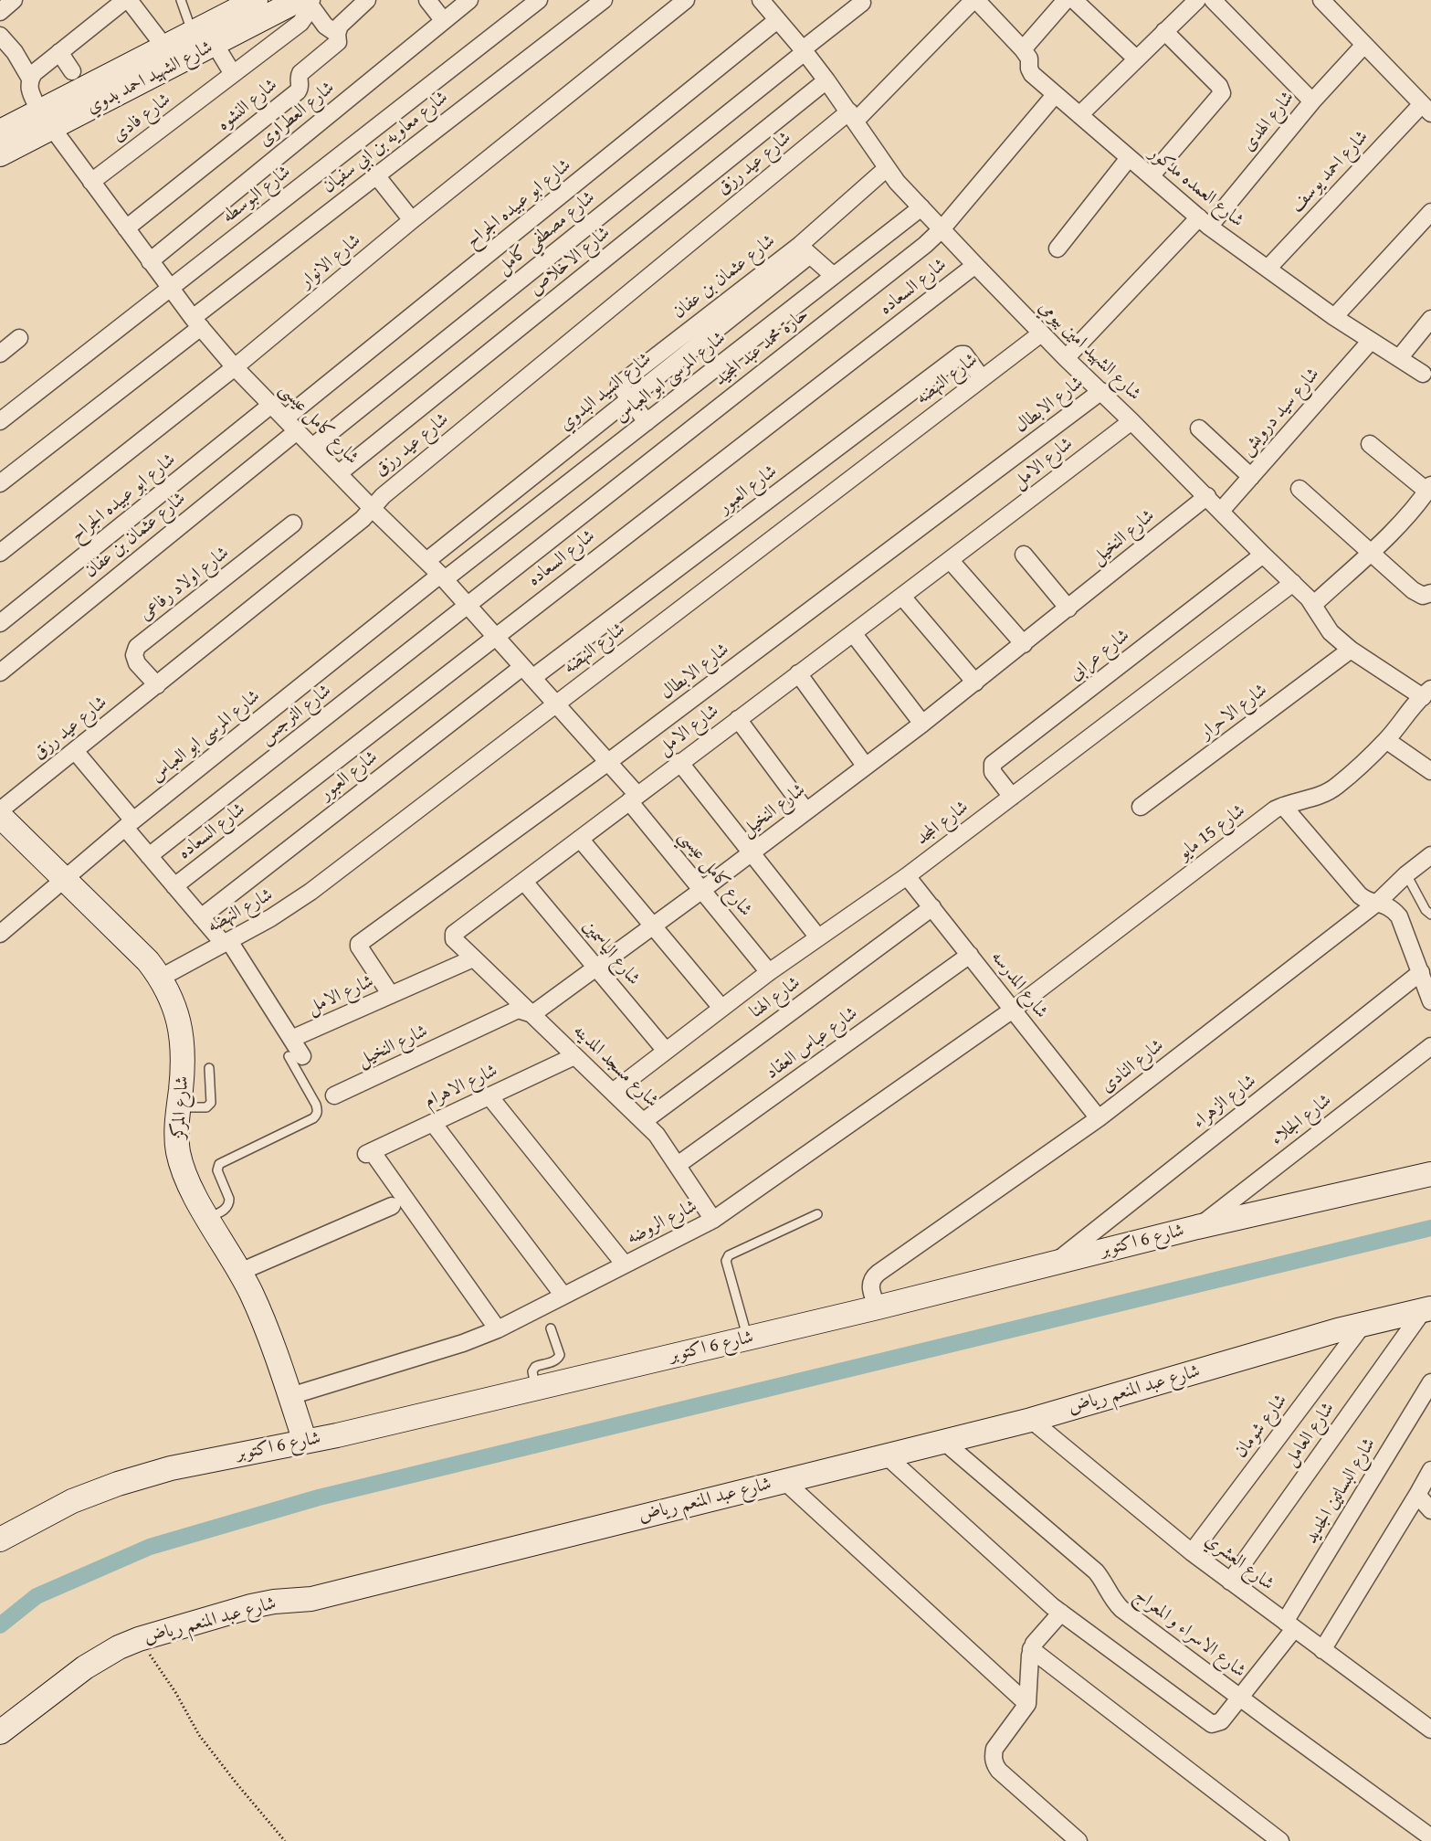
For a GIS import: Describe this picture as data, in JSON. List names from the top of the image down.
{
  "streets": {
    "main road": [
      "شارع الشهيد احمد بدوي",
      "شارع المركز",
      "شارع 6 اكتوبر",
      "شارع عبد المنعم رياض"
    ],
    "street": [
      "شارع النشوه",
      "شارع العطراوى",
      "شارع فادى",
      "شارع الهدى",
      "شارع معاويه بن ابي سفيان",
      "شارع عيد رزق",
      "شارع احمد يوسف",
      "شارع العمده مدكور",
      "شارع البوسطه",
      "شارع ابو عبيده الجراح",
      "شارع مصطفي كامل",
      "شارع الانوار",
      "شارع الاخلاص",
      "شارع عثمان بن عفان",
      "شارع السعاده",
      "حارة محمد عبد المجيد",
      "شارع الشهيد امين بيومي",
      "شارع المرسى ابو العباس",
      "شارع النهضه",
      "شارع السيد البدوي",
      "شارع الابطال",
      "شارع سيد درويش",
      "شارع كامل عيسى",
      "شارع الامل",
      "شارع العبور",
      "شارع النخيل",
      "شارع اولاد رفاعى",
      "شارع عرابى",
      "شارع الاحرار",
      "شارع النرجس",
      "شارع المجد",
      "شارع 15 مايو",
      "شارع كامل عيسي",
      "شارع الياسمين",
      "شارع المدرسه",
      "شارع الهنا",
      "شارع عباس العقاد",
      "شارع مسجد المدينه",
      "شارع النادى",
      "شارع الاهرام",
      "شارع الزهراء",
      "شارع الجلاء",
      "شارع الروضه",
      "شارع شومان",
      "شارع العامل",
      "شارع البساتين الجديد",
      "شارع العشري",
      "شارع الاسراء و المعراج"
    ]
  },
  "crossings": [
    ["شارع الشهيد احمد بدوي", "شارع فادى"],
    ["شارع الشهيد احمد بدوي", "شارع كامل عيسى"],
    ["شارع النشوه", "شارع كامل عيسى"],
    ["شارع العطراوى", "شارع كامل عيسى"],
    ["شارع فادى", "شارع كامل عيسى"],
    ["شارع الهدى", "شارع العمده مدكور"],
    ["شارع الهدى", "شارع الشهيد امين بيومي"],
    ["شارع معاويه بن ابي سفيان", "شارع كامل عيسى"],
    ["شارع عيد رزق", "شارع العمده مدكور"],
    ["شارع عيد رزق", "شارع الشهيد امين بيومي"],
    ["شارع عيد رزق", "شارع كامل عيسى"],
    ["شارع عيد رزق", "شارع اولاد رفاعى"],
    ["شارع احمد يوسف", "شارع العمده مدكور"],
    ["شارع العمده مدكور", "حارة محمد عبد المجيد"],
    ["شارع العمده مدكور", "شارع سيد درويش"],
    ["شارع البوسطه", "شارع كامل عيسى"],
    ["شارع ابو عبيده الجراح", "شارع عثمان بن عفان"],
    ["شارع ابو عبيده الجراح", "شارع الشهيد امين بيومي"],
    ["شارع ابو عبيده الجراح", "شارع كامل عيسى"],
    ["شارع مصطفي كامل", "شارع الشهيد امين بيومي"],
    ["شارع مصطفي كامل", "شارع كامل عيسى"],
    ["شارع الانوار", "شارع كامل عيسى"],
    ["شارع الاخلاص", "شارع الشهيد امين بيومي"],
    ["شارع الاخلاص", "شارع كامل عيسى"],
    ["شارع عثمان بن عفان", "شارع الشهيد امين بيومي"],
    ["شارع عثمان بن عفان", "شارع السيد البدوي"],
    ["شارع عثمان بن عفان", "شارع كامل عيسى"],
    ["شارع السعاده", "شارع الشهيد امين بيومي"],
    ["شارع السعاده", "شارع كامل عيسى"],
    ["حارة محمد عبد المجيد", "شارع الشهيد امين بيومي"],
    ["حارة محمد عبد المجيد", "شارع كامل عيسى"],
    ["حارة محمد عبد المجيد", "شارع النرجس"],
    ["شارع الشهيد امين بيومي", "شارع المرسى ابو العباس"],
    ["شارع الشهيد امين بيومي", "شارع النهضه"],
    ["شارع الشهيد امين بيومي", "شارع الابطال"],
    ["شارع الشهيد امين بيومي", "شارع سيد درويش"],
    ["شارع الشهيد امين بيومي", "شارع الامل"],
    ["شارع الشهيد امين بيومي", "شارع النخيل"],
    ["شارع الشهيد امين بيومي", "شارع عرابى"],
    ["شارع الشهيد امين بيومي", "شارع الاحرار"],
    ["شارع الشهيد امين بيومي", "شارع المجد"],
    ["شارع الشهيد امين بيومي", "شارع 15 مايو"],
    ["شارع المرسى ابو العباس", "شارع كامل عيسى"],
    ["شارع المرسى ابو العباس", "شارع المركز"],
    ["شارع النهضه", "شارع كامل عيسى"],
    ["شارع النهضه", "شارع العبور"],
    ["شارع النهضه", "شارع المركز"],
    ["شارع السيد البدوي", "شارع كامل عيسى"],
    ["شارع الابطال", "شارع كامل عيسى"],
    ["شارع الابطال", "شارع الامل"],
    ["شارع كامل عيسى", "شارع الامل"],
    ["شارع كامل عيسى", "شارع العبور"],
    ["شارع كامل عيسى", "شارع النرجس"],
    ["شارع كامل عيسى", "شارع كامل عيسي"],
    ["شارع الامل", "شارع كامل عيسي"],
    ["شارع الامل", "شارع الياسمين"],
    ["شارع الامل", "شارع مسجد المدينه"],
    ["شارع النخيل", "شارع كامل عيسي"],
    ["شارع النخيل", "شارع الياسمين"],
    ["شارع النخيل", "شارع مسجد المدينه"],
    ["شارع عرابى", "شارع المجد"],
    ["شارع المجد", "شارع كامل عيسي"],
    ["شارع المجد", "شارع الياسمين"],
    ["شارع المجد", "شارع المدرسه"],
    ["شارع المجد", "شارع مسجد المدينه"],
    ["شارع 15 مايو", "شارع المدرسه"],
    ["شارع 15 مايو", "شارع الروضه"],
    ["شارع المدرسه", "شارع الهنا"],
    ["شارع المدرسه", "شارع عباس العقاد"],
    ["شارع المدرسه", "شارع النادى"],
    ["شارع المدرسه", "شارع الروضه"],
    ["شارع الهنا", "شارع مسجد المدينه"],
    ["شارع عباس العقاد", "شارع مسجد المدينه"],
    ["شارع مسجد المدينه", "شارع الاهرام"],
    ["شارع مسجد المدينه", "شارع الروضه"],
    ["شارع النادى", "شارع 6 اكتوبر"],
    ["شارع الاهرام", "شارع الروضه"],
    ["شارع الزهراء", "شارع 6 اكتوبر"],
    ["شارع المركز", "شارع الروضه"],
    ["شارع المركز", "شارع 6 اكتوبر"],
    ["شارع الجلاء", "شارع 6 اكتوبر"],
    ["شارع عبد المنعم رياض", "شارع شومان"],
    ["شارع عبد المنعم رياض", "شارع العامل"],
    ["شارع عبد المنعم رياض", "شارع البساتين الجديد"],
    ["شارع عبد المنعم رياض", "شارع العشري"],
    ["شارع عبد المنعم رياض", "شارع الاسراء و المعراج"],
    ["شارع شومان", "شارع العشري"],
    ["شارع العامل", "شارع العشري"],
    ["شارع البساتين الجديد", "شارع العشري"],
    ["شارع البساتين الجديد", "شارع الاسراء و المعراج"]
  ]
}
